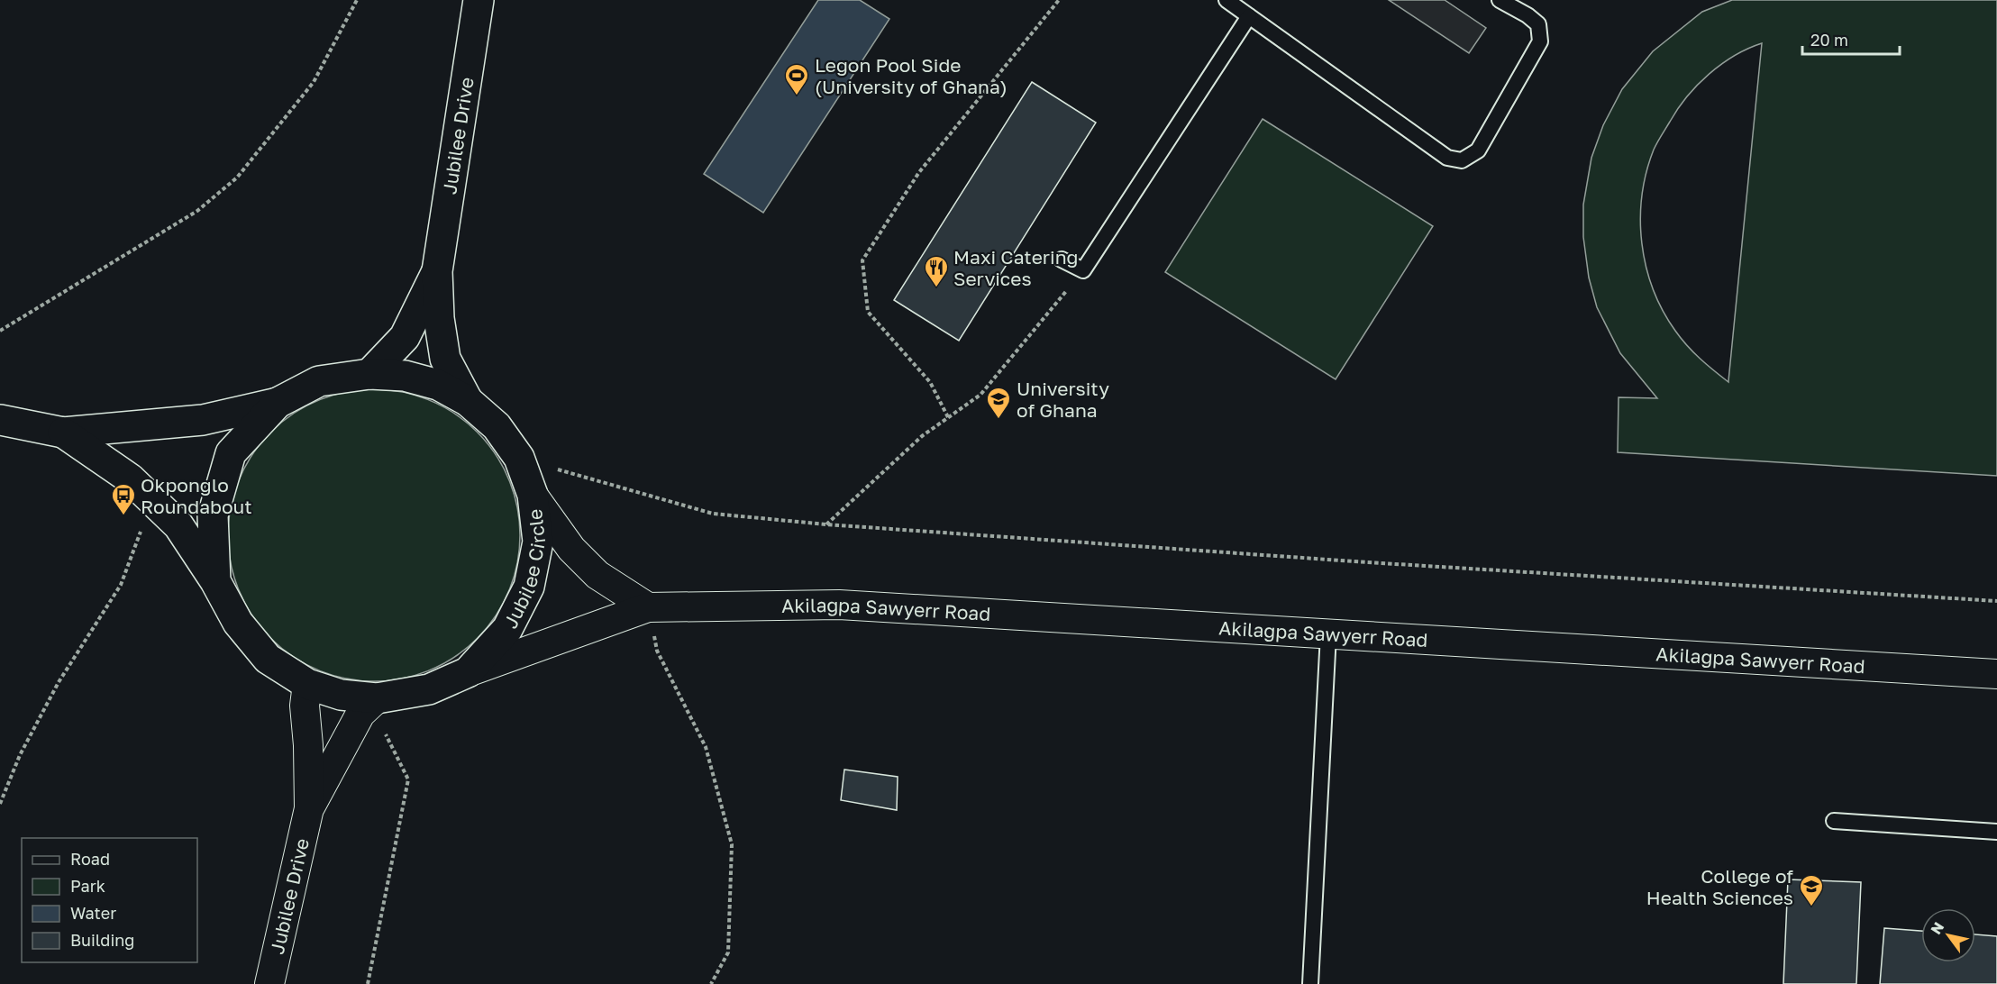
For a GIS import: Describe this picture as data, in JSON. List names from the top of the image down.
{
  "streets": {
    "street": ["Jubilee Drive", "Jubilee Circle", "Akilagpa Sawyerr Road"]
  },
  "crossings": [
    ["Jubilee Drive", "Jubilee Circle"],
    ["Jubilee Circle", "Akilagpa Sawyerr Road"]
  ],
  "places": {
    "sports": ["Legon Pool Side (University of Ghana)"],
    "restaurant": ["Maxi Catering Services"],
    "school or university": ["University of Ghana", "College of Health Sciences"],
    "bus stop": ["Okponglo Roundabout"]
  },
  "legend": [
    "Road",
    "Park",
    "Water",
    "Building"
  ],
  "scale_bar": "20 m",
  "north": "top left"
}
